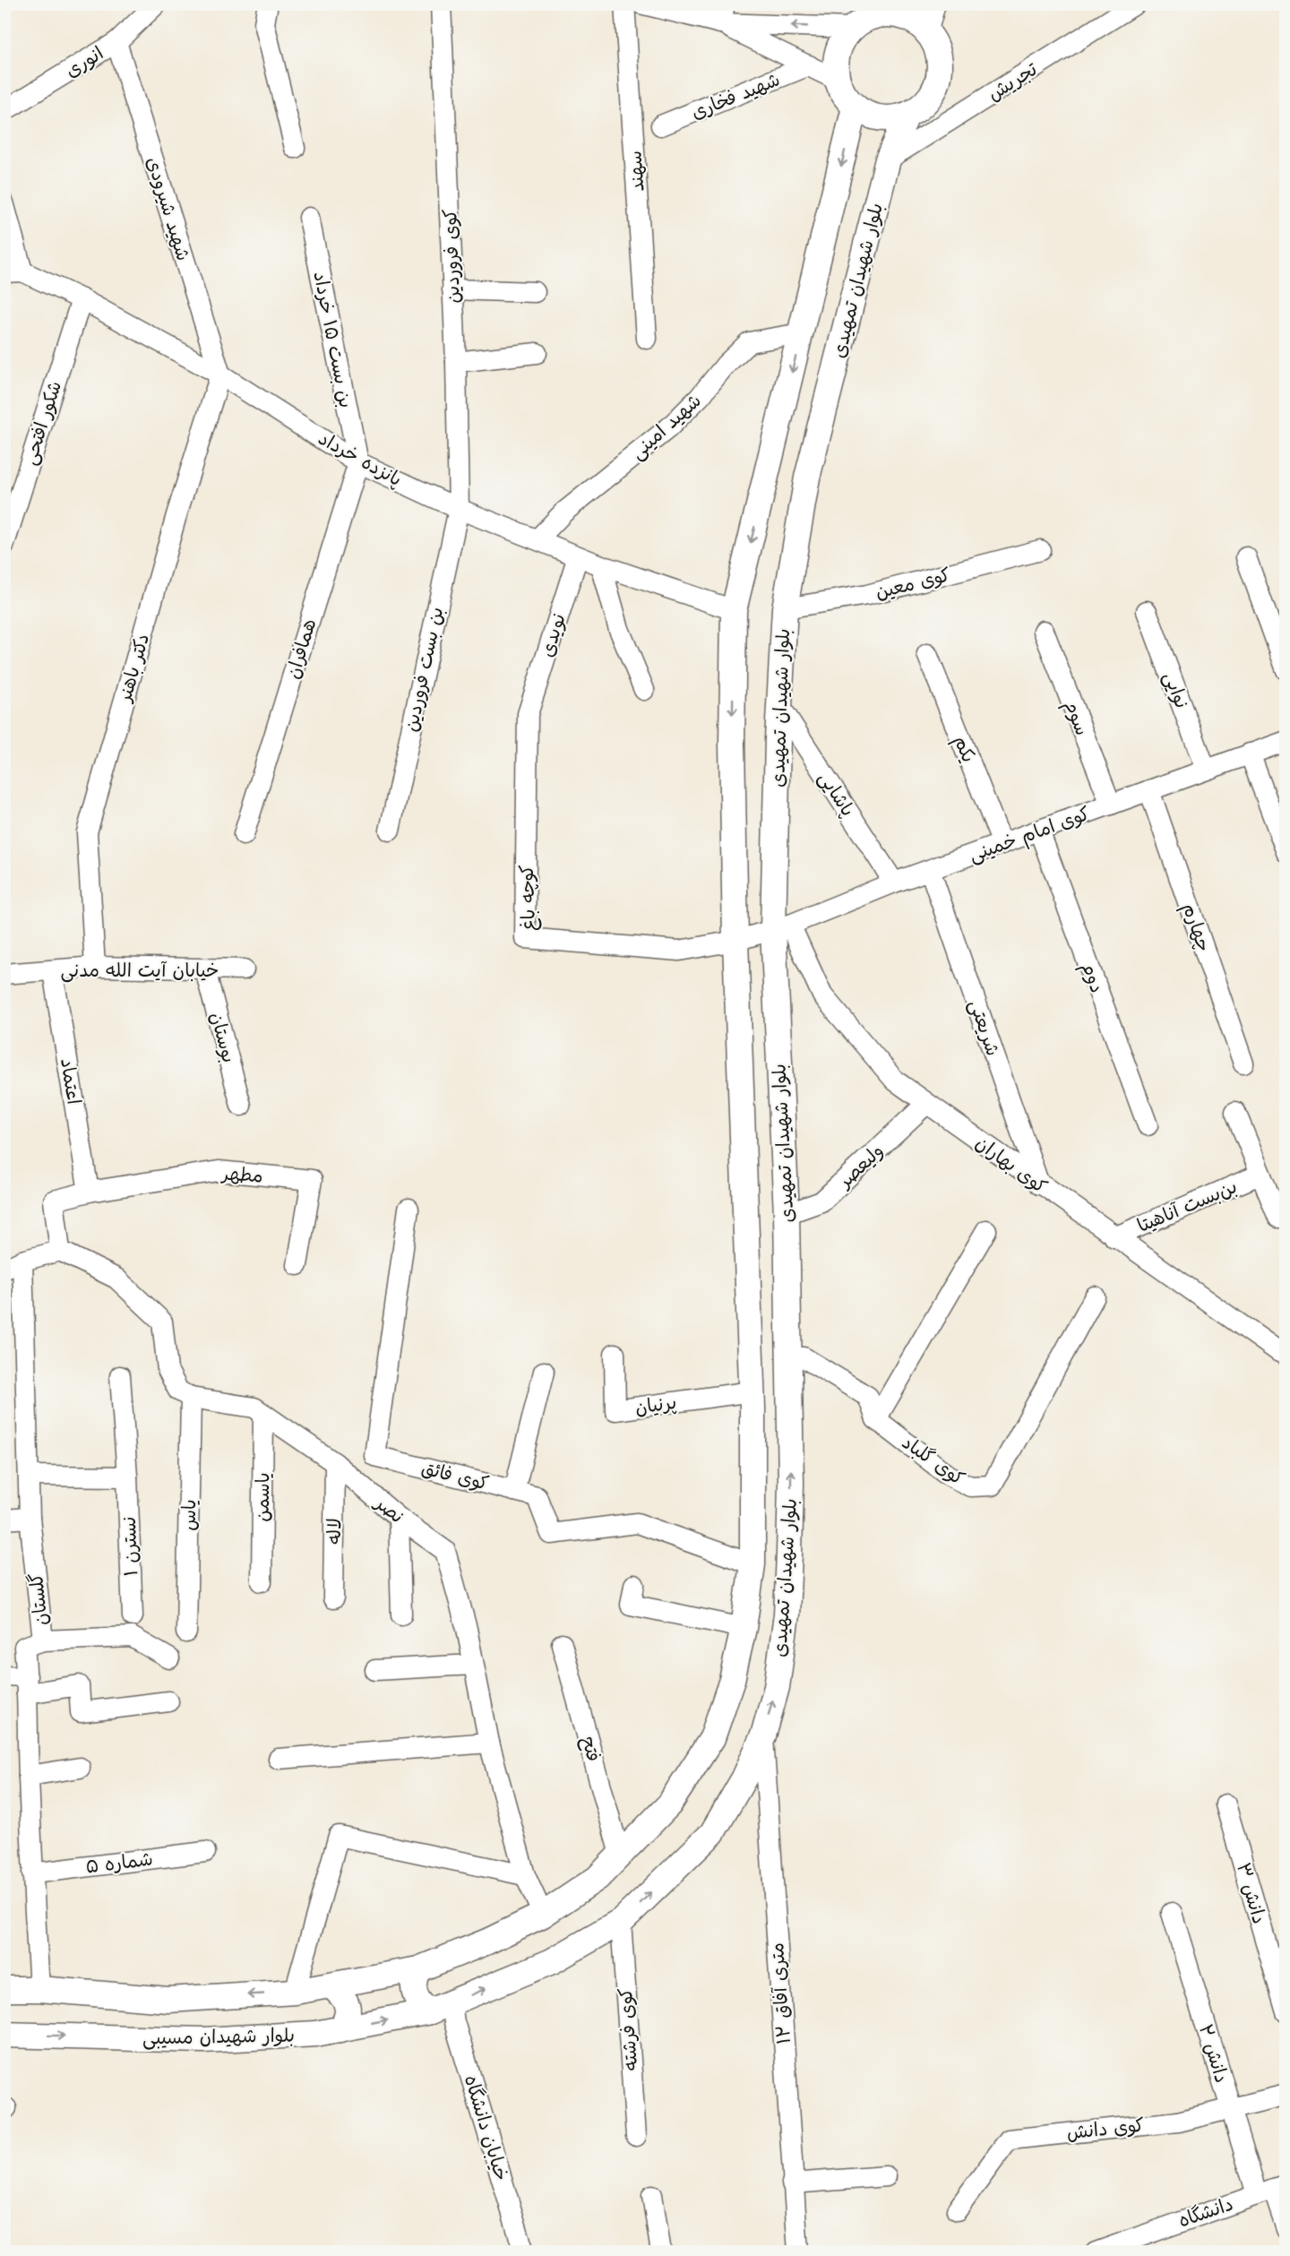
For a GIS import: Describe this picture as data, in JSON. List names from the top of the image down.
{
  "streets": {
    "main road": ["بلوار شهیدان تمهیدی", "بلوار شهیدان مسیبی"],
    "street": [
      "انوری",
      "تجریش",
      "شهید فخاری",
      "سهند",
      "شهید شیرودی",
      "کوی فروردین",
      "بن بست ۱۵ خرداد",
      "شکور افتحی",
      "شهید امینی",
      "پانزده خرداد",
      "کوی معین",
      "نویدی",
      "همافران",
      "دکتر باهنر",
      "بن بست فروردین",
      "نوایی",
      "سوم",
      "یکم",
      "پاشایی",
      "کوی امام خمینی",
      "کوچه باغ",
      "چهارم",
      "خیابان آیت الله مدنی",
      "دوم",
      "شریعتی",
      "بوستان",
      "اعتماد",
      "کوی بهاران",
      "ولیعصر",
      "مطهر",
      "بن‌بست آناهیتا",
      "پرنیان",
      "کوی گلباد",
      "کوی فائق",
      "یاسمن",
      "نصر",
      "یاس",
      "لاله",
      "نسترن ۱",
      "گلستان",
      "فتح",
      "شماره ۵",
      "دانش ۳",
      "۱۲ متری آفاق",
      "کوی فرشته",
      "دانش ۲",
      "خیابان دانشگاه",
      "کوی دانش",
      "دانشگاه"
    ]
  },
  "crossings": [
    ["انوری", "شهید شیرودی"],
    ["تجریش", "بلوار شهیدان تمهیدی"],
    ["شهید شیرودی", "پانزده خرداد"],
    ["شهید شیرودی", "دکتر باهنر"],
    ["کوی فروردین", "پانزده خرداد"],
    ["کوی فروردین", "بن بست فروردین"],
    ["بلوار شهیدان تمهیدی", "شهید امینی"],
    ["بلوار شهیدان تمهیدی", "پانزده خرداد"],
    ["بلوار شهیدان تمهیدی", "کوی معین"],
    ["بلوار شهیدان تمهیدی", "پاشایی"],
    ["بلوار شهیدان تمهیدی", "کوی امام خمینی"],
    ["بلوار شهیدان تمهیدی", "کوچه باغ"],
    ["بلوار شهیدان تمهیدی", "کوی بهاران"],
    ["بلوار شهیدان تمهیدی", "ولیعصر"],
    ["بلوار شهیدان تمهیدی", "پرنیان"],
    ["بلوار شهیدان تمهیدی", "کوی گلباد"],
    ["بلوار شهیدان تمهیدی", "کوی فائق"],
    ["بلوار شهیدان تمهیدی", "نصر"],
    ["بلوار شهیدان تمهیدی", "فتح"],
    ["بلوار شهیدان تمهیدی", "۱۲ متری آفاق"],
    ["بلوار شهیدان تمهیدی", "کوی فرشته"],
    ["بلوار شهیدان تمهیدی", "بلوار شهیدان مسیبی"],
    ["بلوار شهیدان تمهیدی", "خیابان دانشگاه"],
    ["بن بست ۱۵ خرداد", "پانزده خرداد"],
    ["بن بست ۱۵ خرداد", "همافران"],
    ["شکور افتحی", "پانزده خرداد"],
    ["شهید امینی", "پانزده خرداد"],
    ["پانزده خرداد", "نویدی"],
    ["پانزده خرداد", "همافران"],
    ["پانزده خرداد", "دکتر باهنر"],
    ["پانزده خرداد", "بن بست فروردین"],
    ["نویدی", "کوچه باغ"],
    ["دکتر باهنر", "خیابان آیت الله مدنی"],
    ["نوایی", "کوی امام خمینی"],
    ["سوم", "کوی امام خمینی"],
    ["یکم", "کوی امام خمینی"],
    ["پاشایی", "کوی امام خمینی"],
    ["کوی امام خمینی", "کوچه باغ"],
    ["کوی امام خمینی", "چهارم"],
    ["کوی امام خمینی", "دوم"],
    ["کوی امام خمینی", "شریعتی"],
    ["کوی امام خمینی", "کوی بهاران"],
    ["خیابان آیت الله مدنی", "بوستان"],
    ["خیابان آیت الله مدنی", "اعتماد"],
    ["شریعتی", "کوی بهاران"],
    ["اعتماد", "مطهر"],
    ["کوی بهاران", "ولیعصر"],
    ["کوی بهاران", "بن‌بست آناهیتا"],
    ["یاسمن", "نصر"],
    ["نصر", "یاس"],
    ["نصر", "لاله"],
    ["گلستان", "شماره ۵"],
    ["گلستان", "بلوار شهیدان مسیبی"],
    ["بلوار شهیدان مسیبی", "خیابان دانشگاه"],
    ["دانش ۲", "کوی دانش"],
    ["دانش ۲", "دانشگاه"]
  ]
}
